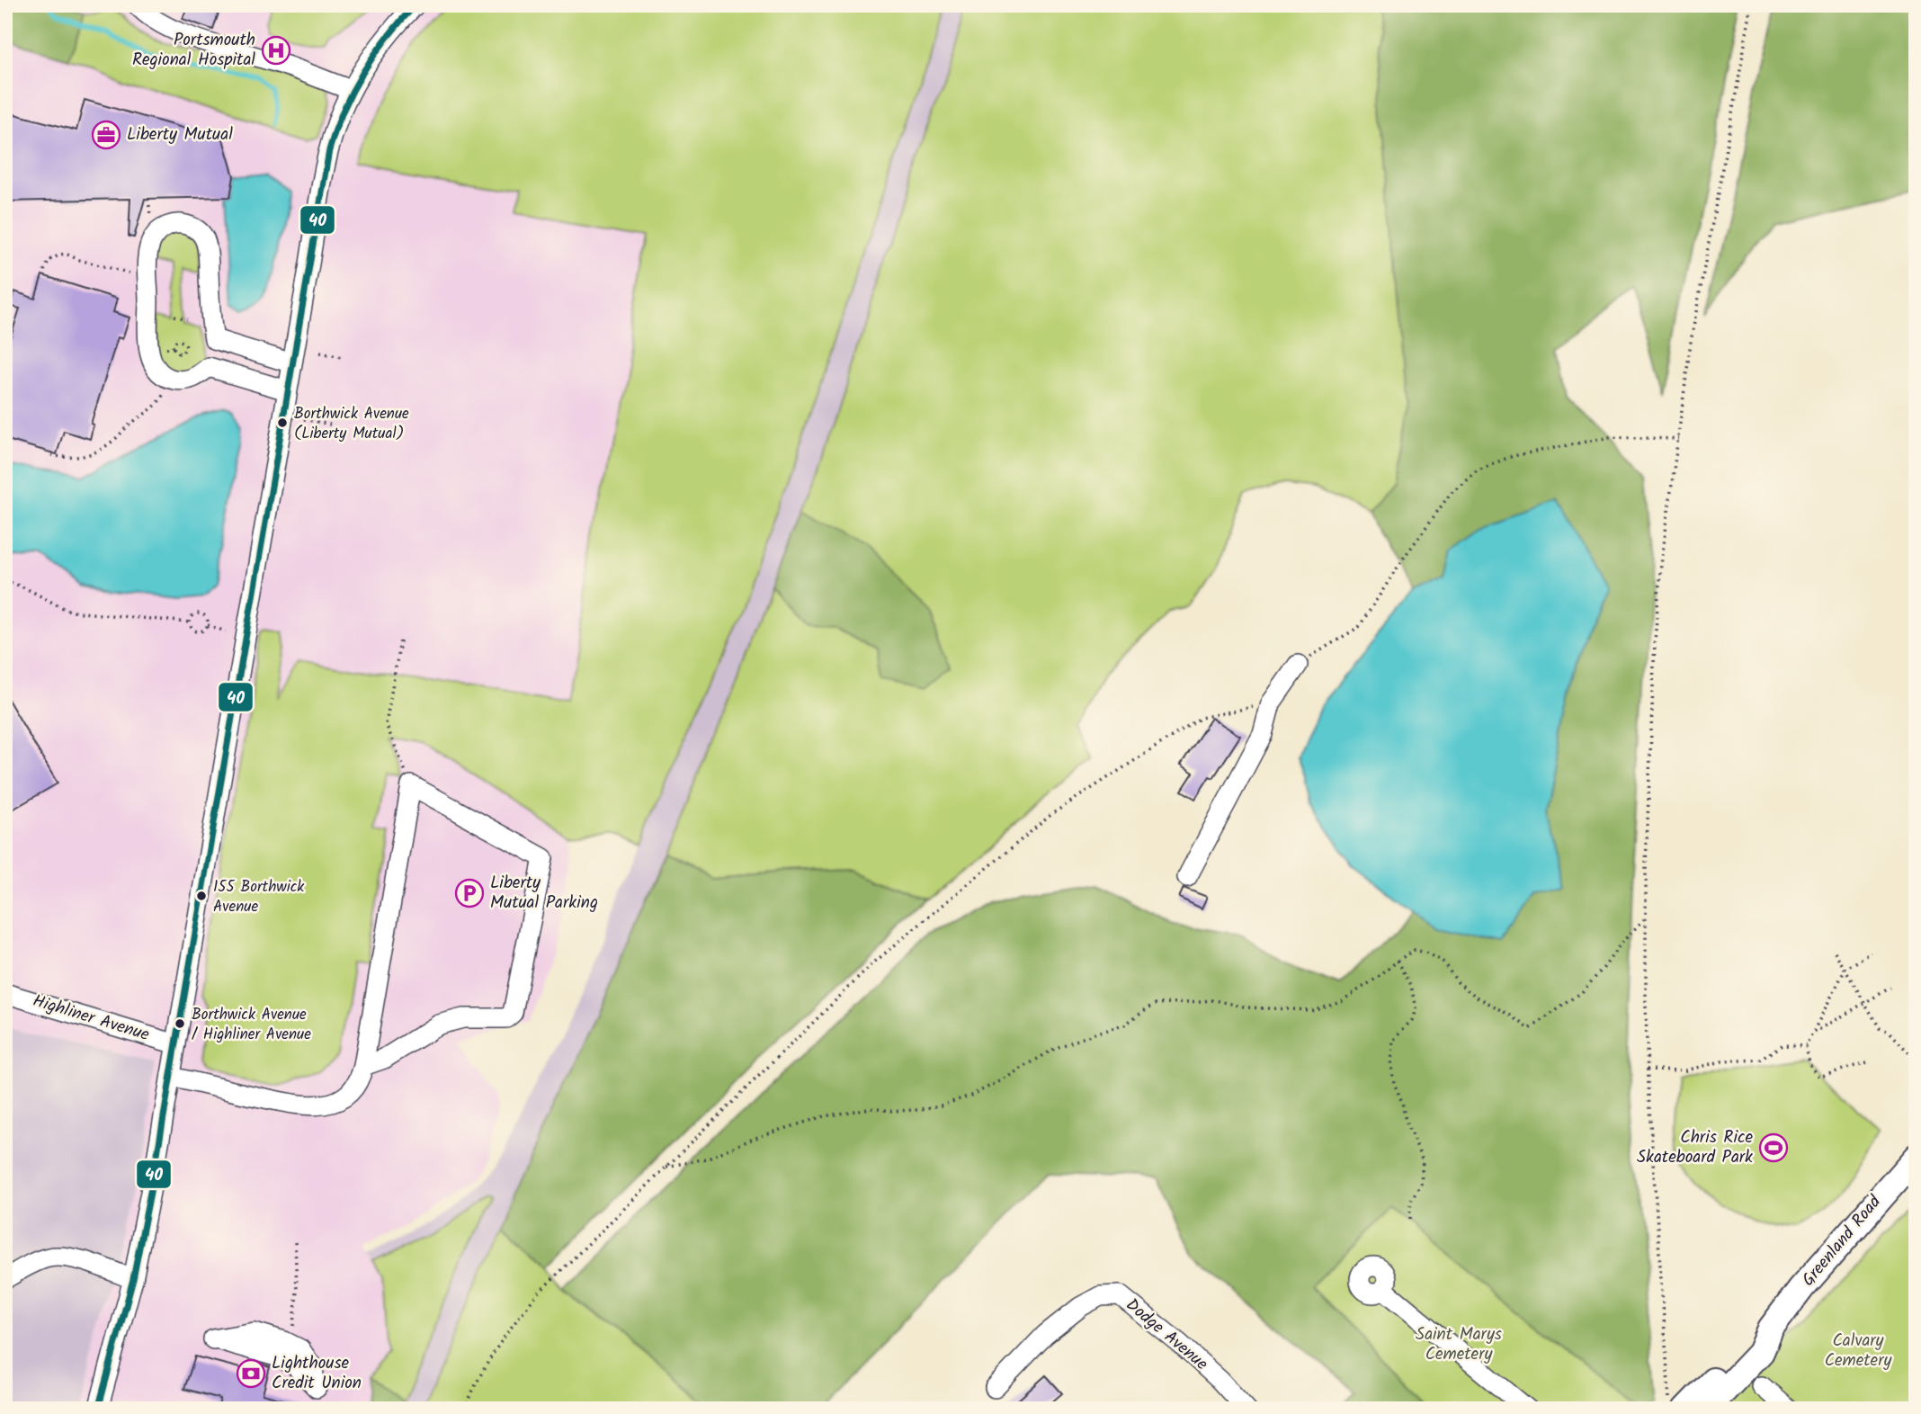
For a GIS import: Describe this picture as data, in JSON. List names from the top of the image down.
{
  "streets": {
    "main road": ["Greenland Road"],
    "street": ["Highliner Avenue", "Dodge Avenue"]
  },
  "parks": ["Saint Marys Cemetery", "Calvary Cemetery"],
  "places": {
    "hospital": ["Portsmouth Regional Hospital"],
    "office": ["Liberty Mutual"],
    "other": ["Borthwick Avenue (Liberty Mutual)", "155 Borthwick Avenue", "Borthwick Avenue / Highliner Avenue"],
    "parking": ["Liberty Mutual Parking"],
    "sports": ["Chris Rice Skateboard Park"],
    "bank": ["Lighthouse Credit Union"]
  },
  "lines": ["transit line 40"]
}
